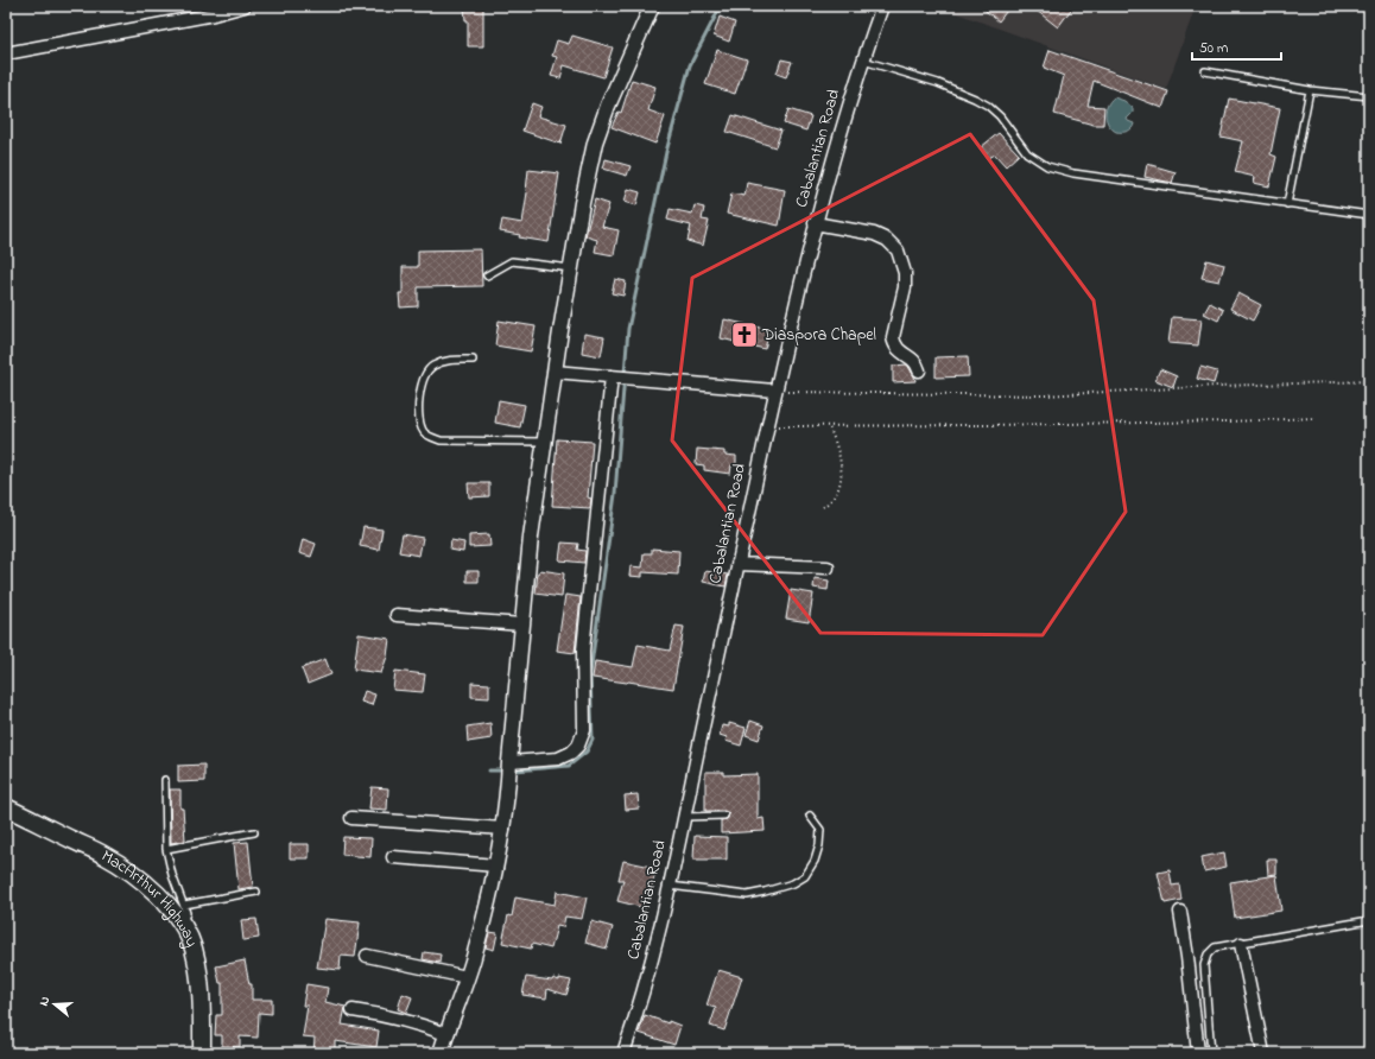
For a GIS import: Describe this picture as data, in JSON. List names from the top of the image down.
{
  "streets": {
    "main road": ["MacArthur Highway"],
    "street": ["Cabalantian Road"]
  },
  "places": {
    "church": ["Diaspora Chapel"]
  },
  "scale_bar": "50 m",
  "north": "left"
}
